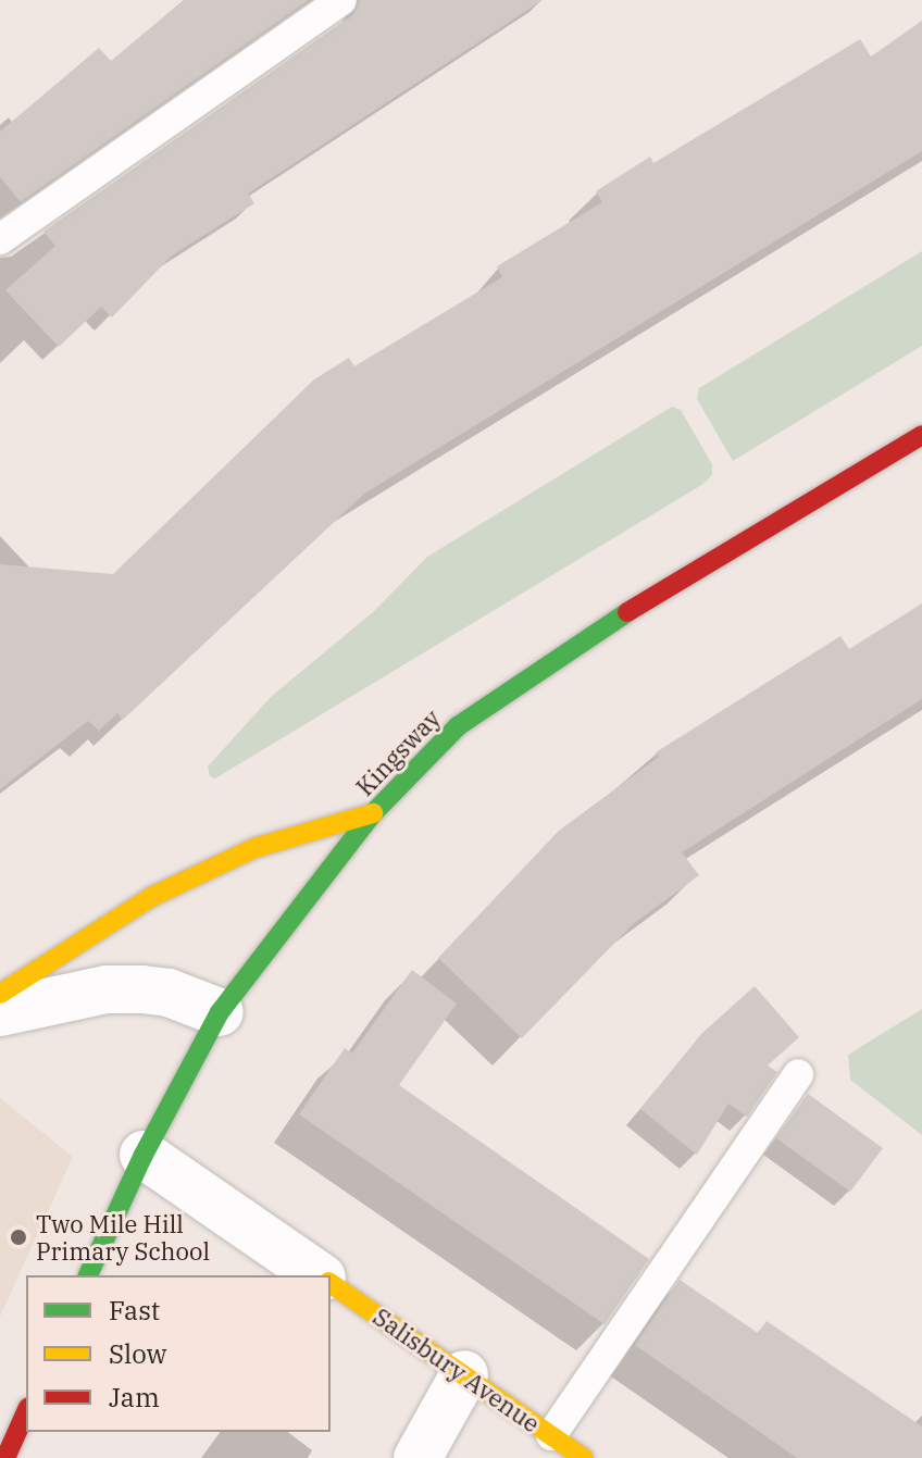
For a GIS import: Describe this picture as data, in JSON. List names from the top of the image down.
{
  "streets": {
    "street": ["Kingsway", "Salisbury Avenue"]
  },
  "places": ["Two Mile Hill Primary School"],
  "legend": ["Fast", "Slow", "Jam"]
}
